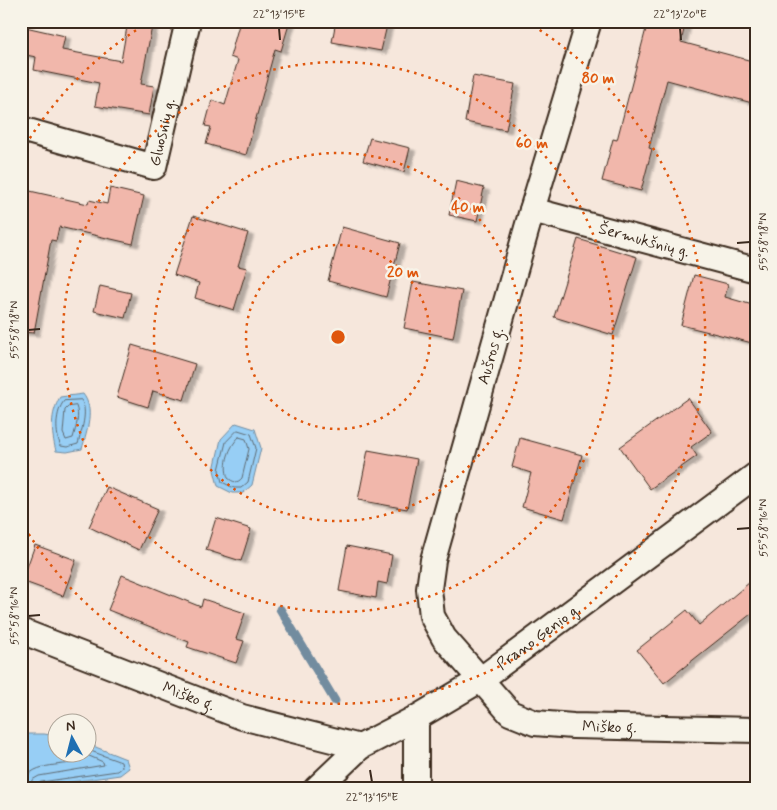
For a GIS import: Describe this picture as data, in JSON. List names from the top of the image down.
{
  "streets": {
    "street": [
      "Gluosnių g.",
      "Šermukšnių g.",
      "Aušros g.",
      "Prano Genio g.",
      "Miško g."
    ]
  },
  "crossings": [
    ["Šermukšnių g.", "Aušros g."],
    ["Aušros g.", "Prano Genio g."],
    ["Aušros g.", "Miško g."],
    ["Prano Genio g.", "Miško g."]
  ],
  "north": "top",
  "coordinates": [
    "22°13'15\"E",
    "22°13'20\"E",
    "55°58'18\"N",
    "55°58'16\"N"
  ],
  "rings": [
    "80 m",
    "60 m",
    "40 m",
    "20 m"
  ]
}
